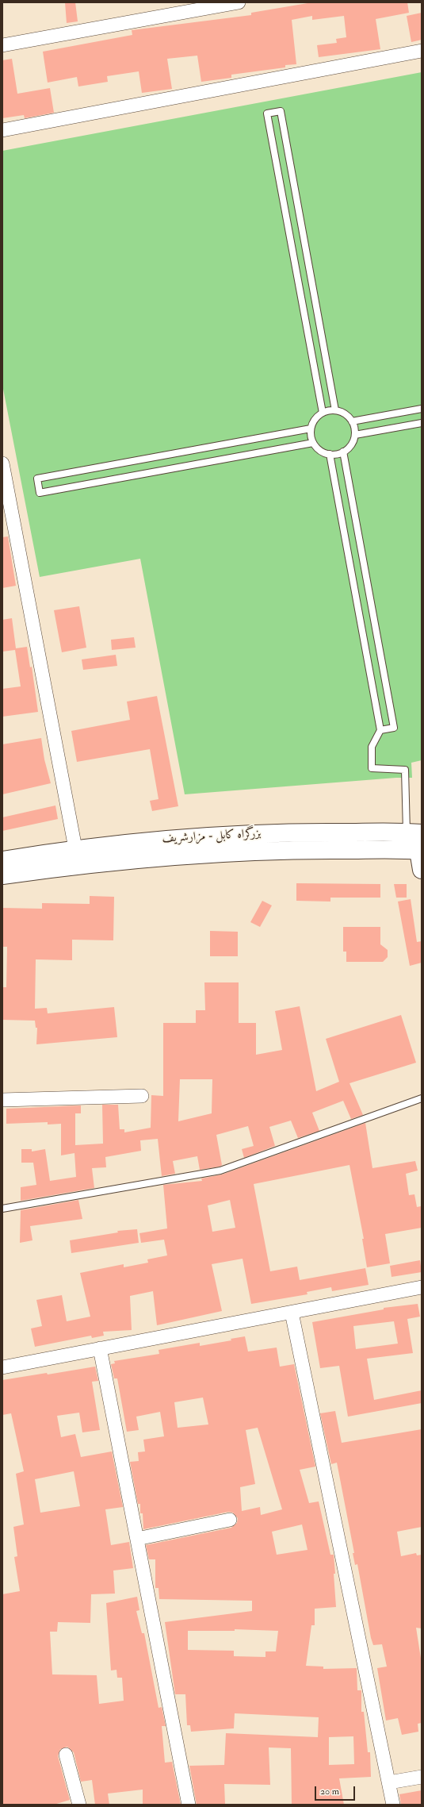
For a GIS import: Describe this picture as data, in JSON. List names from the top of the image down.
{
  "streets": {
    "main road": ["بزرگراه کابل - مزارشریف"]
  },
  "scale_bar": "20 m"
}
